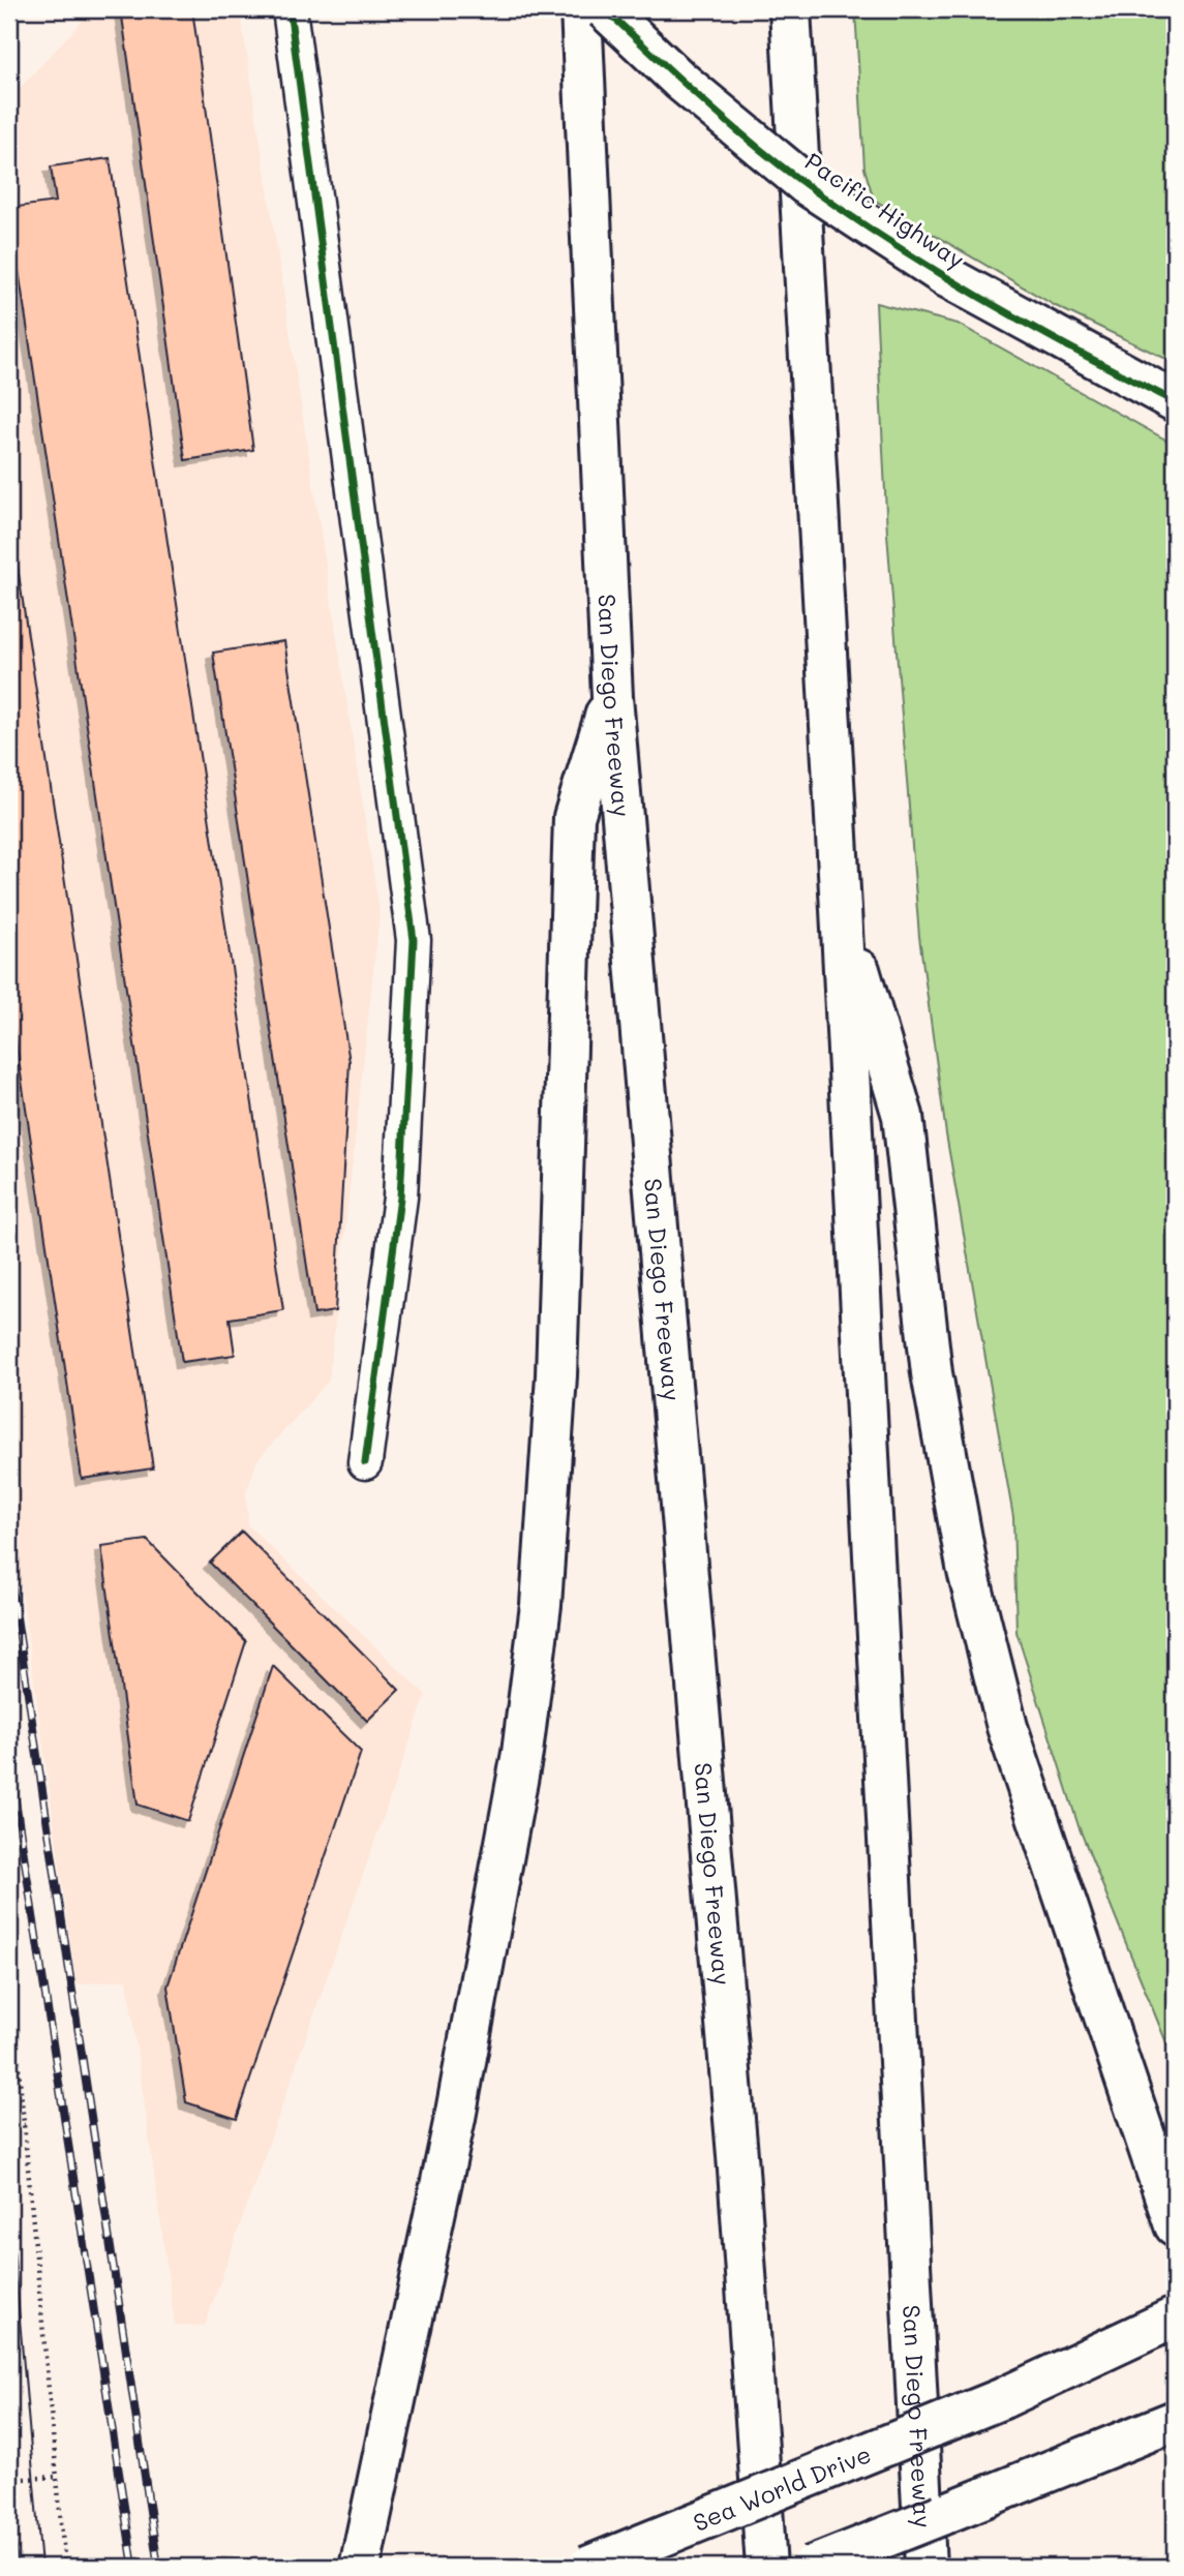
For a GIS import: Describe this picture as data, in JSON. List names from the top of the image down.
{
  "streets": {
    "main road": ["Pacific Highway", "San Diego Freeway", "Sea World Drive"]
  }
}
